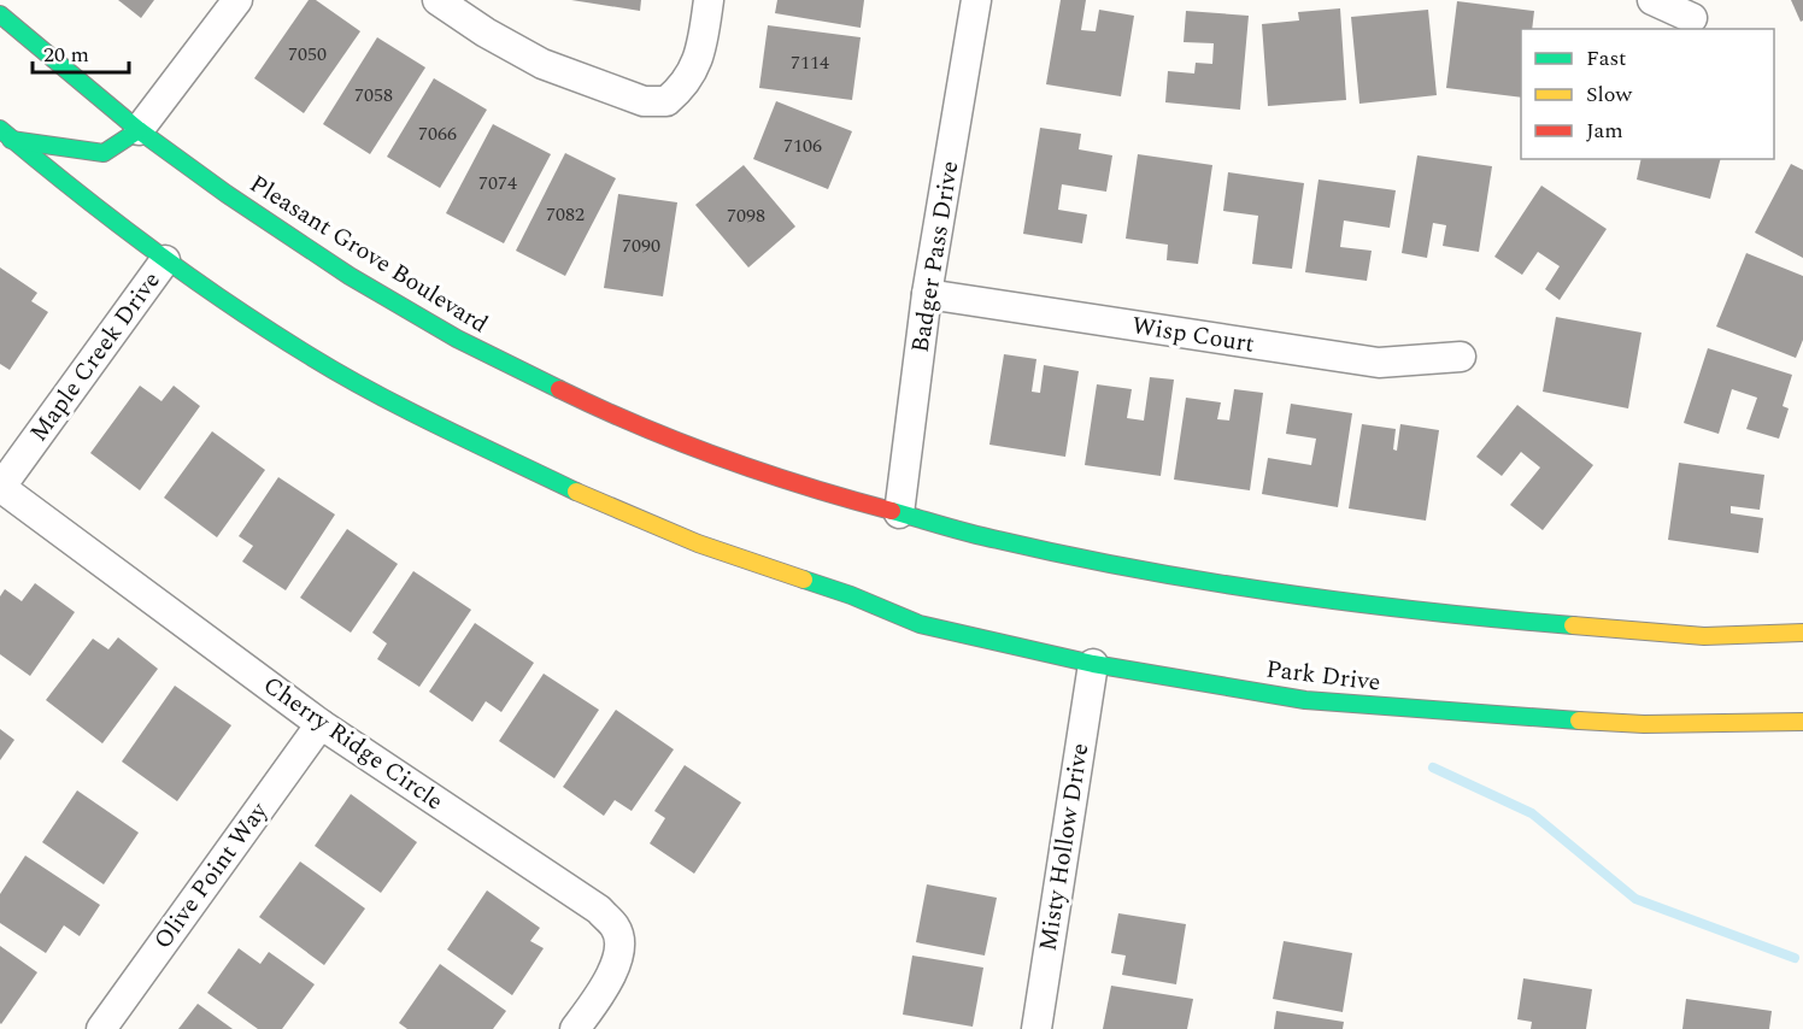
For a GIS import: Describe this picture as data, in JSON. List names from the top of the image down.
{
  "streets": {
    "main road": ["Pleasant Grove Boulevard", "Park Drive"],
    "street": [
      "Badger Pass Drive",
      "Wisp Court",
      "Maple Creek Drive",
      "Cherry Ridge Circle",
      "Misty Hollow Drive",
      "Olive Point Way"
    ]
  },
  "crossings": [
    ["Pleasant Grove Boulevard", "Badger Pass Drive"],
    ["Badger Pass Drive", "Wisp Court"],
    ["Maple Creek Drive", "Park Drive"],
    ["Maple Creek Drive", "Cherry Ridge Circle"],
    ["Park Drive", "Misty Hollow Drive"],
    ["Cherry Ridge Circle", "Olive Point Way"]
  ],
  "house_numbers": [
    "7050",
    "7114",
    "7058",
    "7066",
    "7106",
    "7074",
    "7082",
    "7098",
    "7090"
  ],
  "legend": ["Fast", "Slow", "Jam"],
  "scale_bar": "20 m"
}
